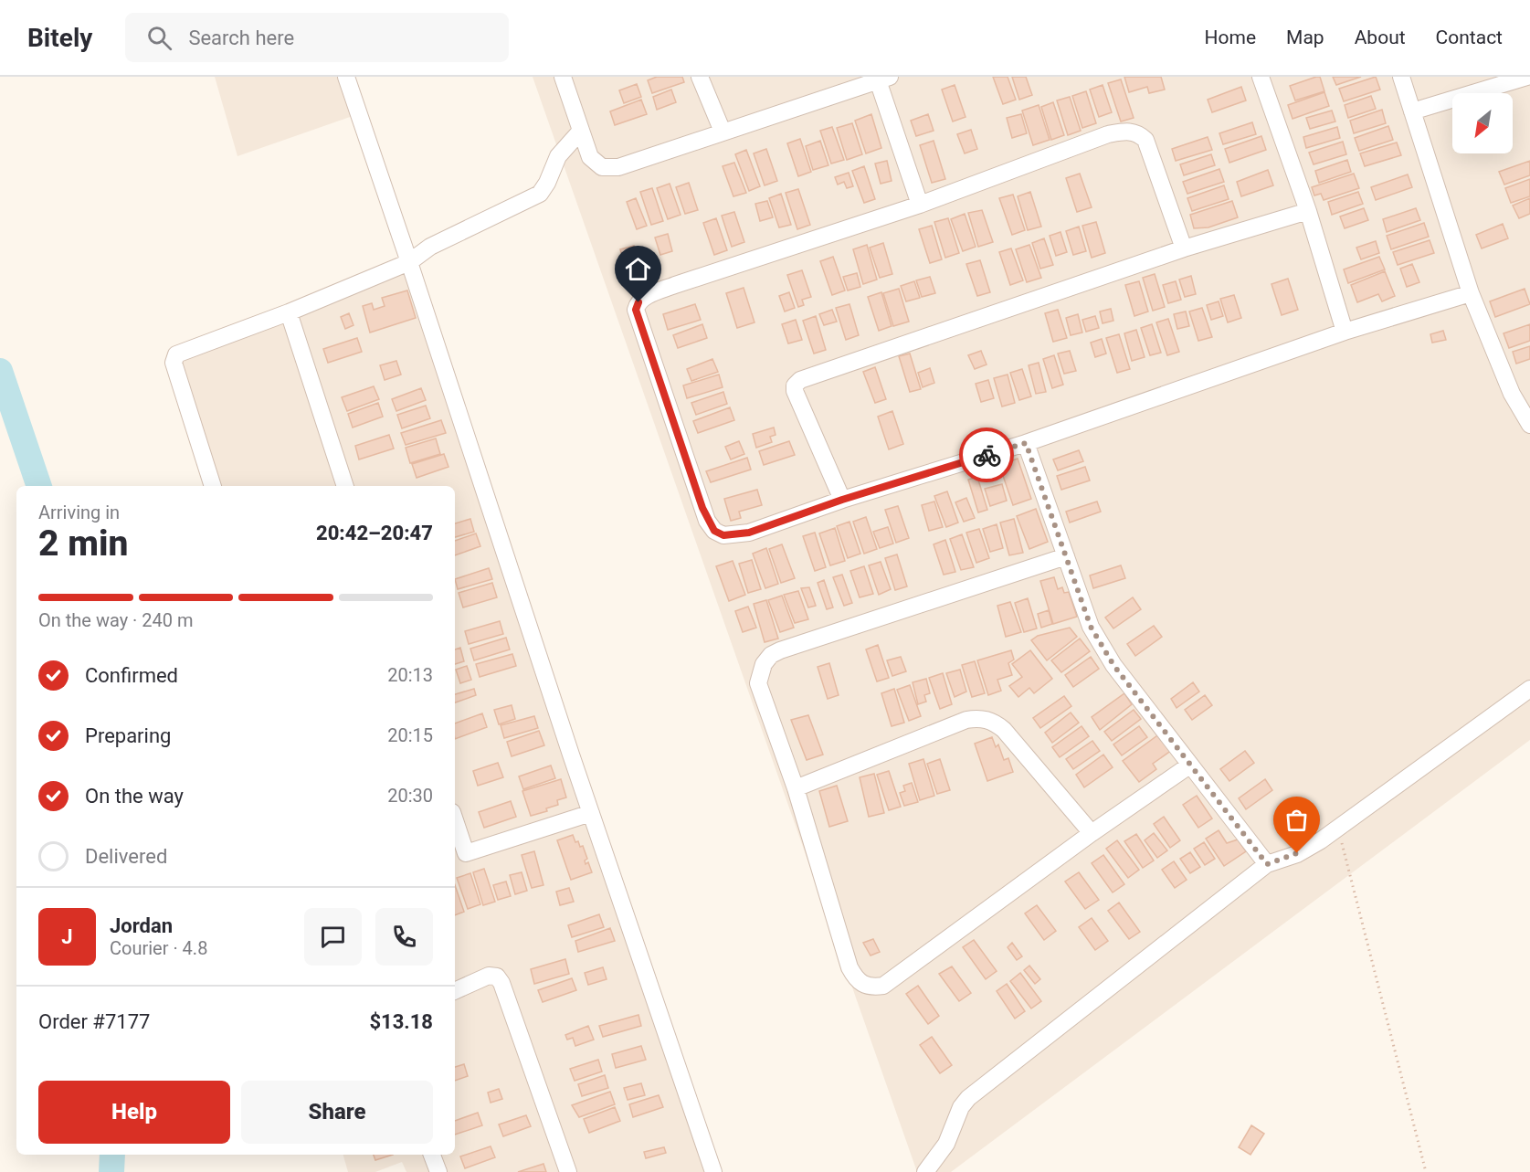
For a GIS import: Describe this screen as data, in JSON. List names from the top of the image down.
{
  "north": "bottom left",
  "page": {
    "header": "Bitely",
    "search": "Search here",
    "nav": [
      "Home",
      "Map",
      "About",
      "Contact"
    ],
    "heading": ["2 min", "Arriving in", "20:42–20:47"],
    "panel": [
      "Jordan",
      "Courier · 4.8",
      "Order #7177",
      "$13.18"
    ],
    "bar": "On the way · 240 m",
    "list": [
      ["Confirmed", "20:13"],
      ["Preparing", "20:15"],
      ["On the way", "20:30"],
      "Delivered"
    ],
    "round": "J",
    "buttons": ["Help", "Share"]
  }
}
